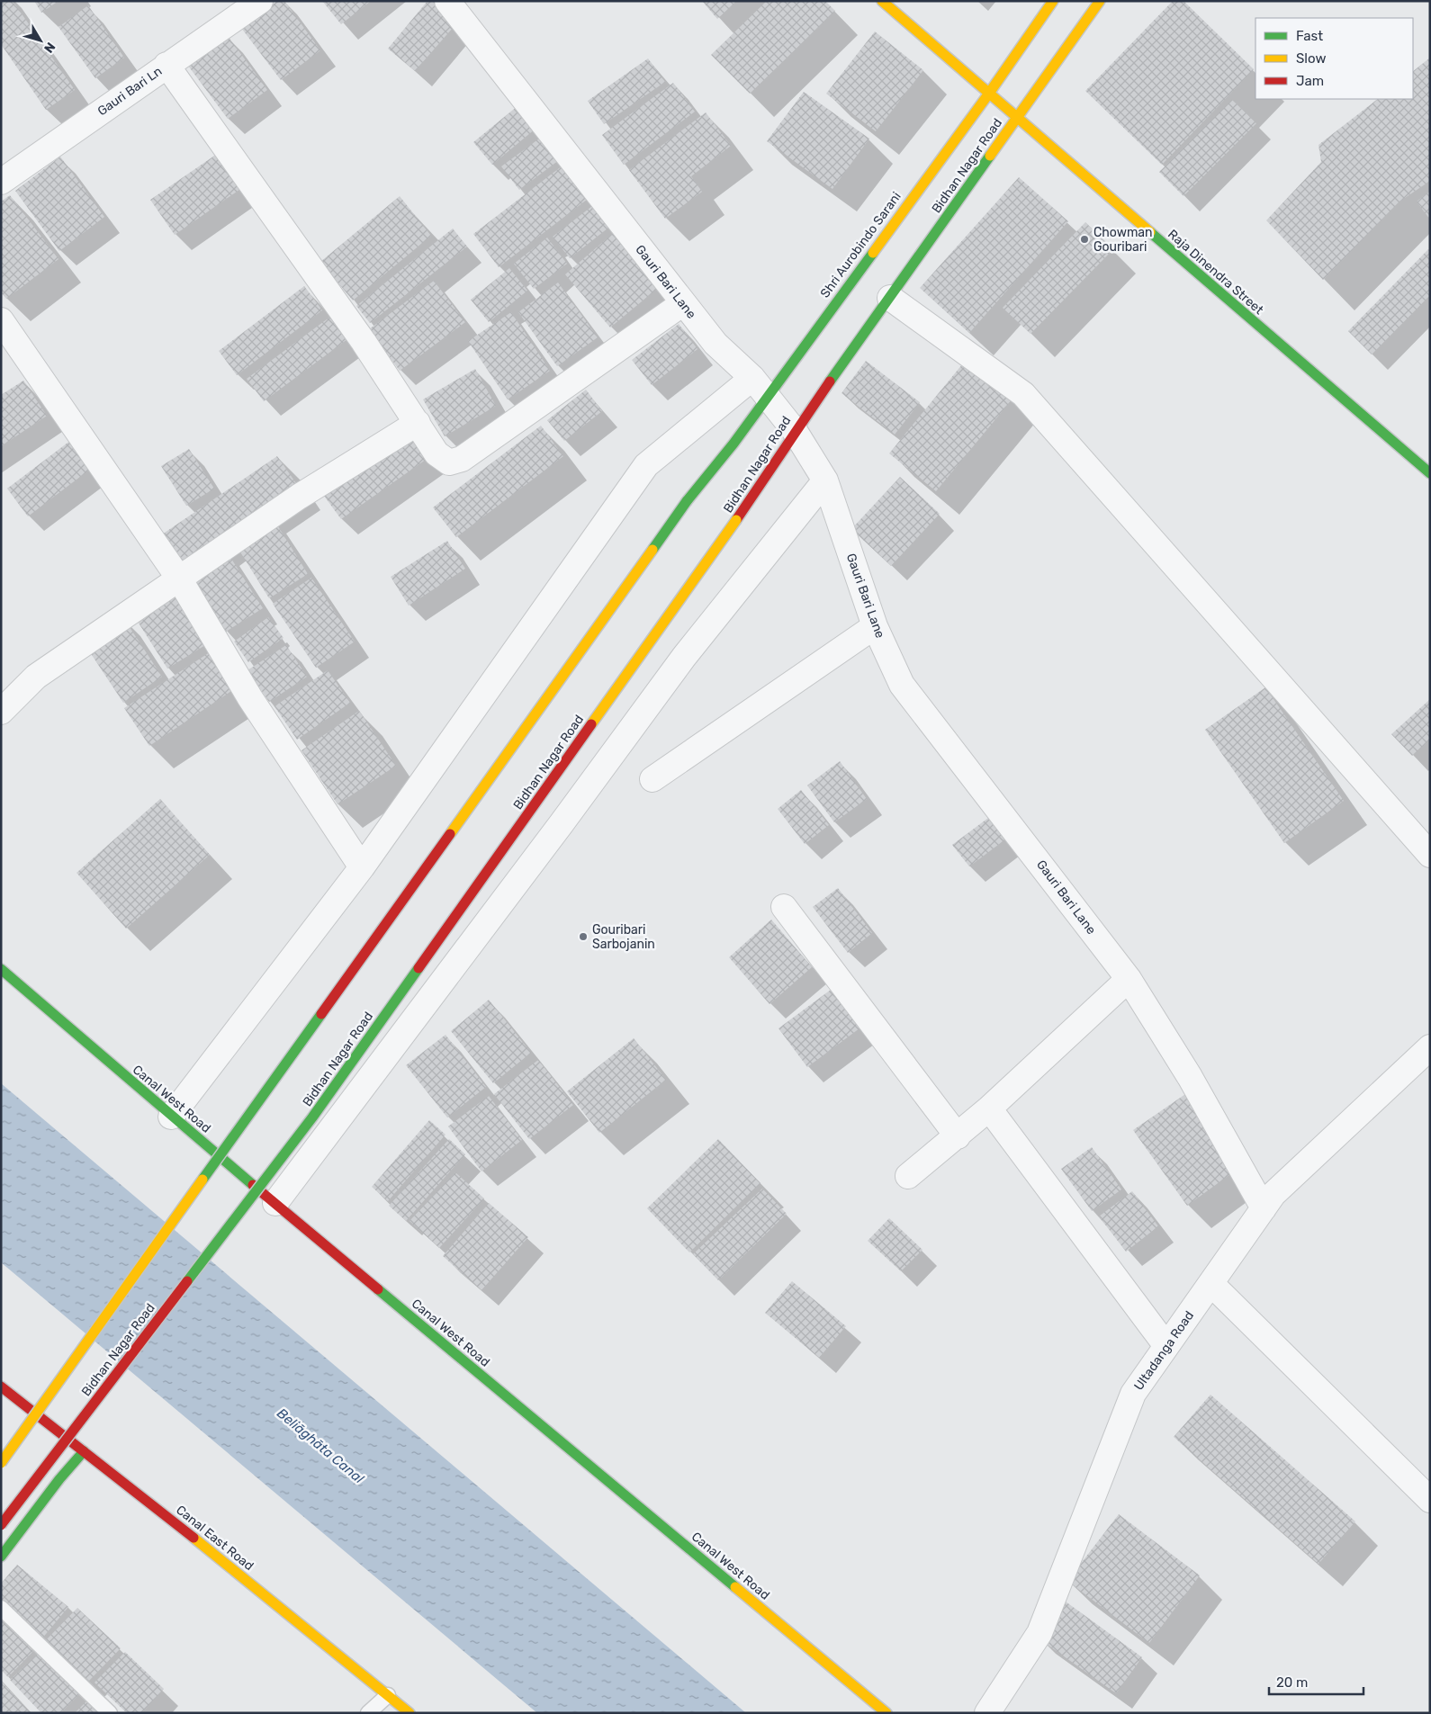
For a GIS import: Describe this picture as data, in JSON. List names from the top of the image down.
{
  "streets": {
    "main road": [
      "Bidhan Nagar Road",
      "Shri Aurobindo Sarani",
      "Raja Dinendra Street",
      "Canal West Road",
      "Canal East Road"
    ],
    "street": ["Gauri Bari Ln", "Gauri Bari Lane", "Ultadanga Road"]
  },
  "crossings": [
    ["Bidhan Nagar Road", "Raja Dinendra Street"],
    ["Bidhan Nagar Road", "Gauri Bari Lane"],
    ["Shri Aurobindo Sarani", "Raja Dinendra Street"],
    ["Shri Aurobindo Sarani", "Gauri Bari Lane"],
    ["Gauri Bari Lane", "Ultadanga Road"]
  ],
  "water": ["Beliāghāta Canal"],
  "places": ["Chowman Gouribari", "Gouribari Sarbojanin"],
  "legend": ["Fast", "Slow", "Jam"],
  "scale_bar": "20 m",
  "north": "bottom right"
}
